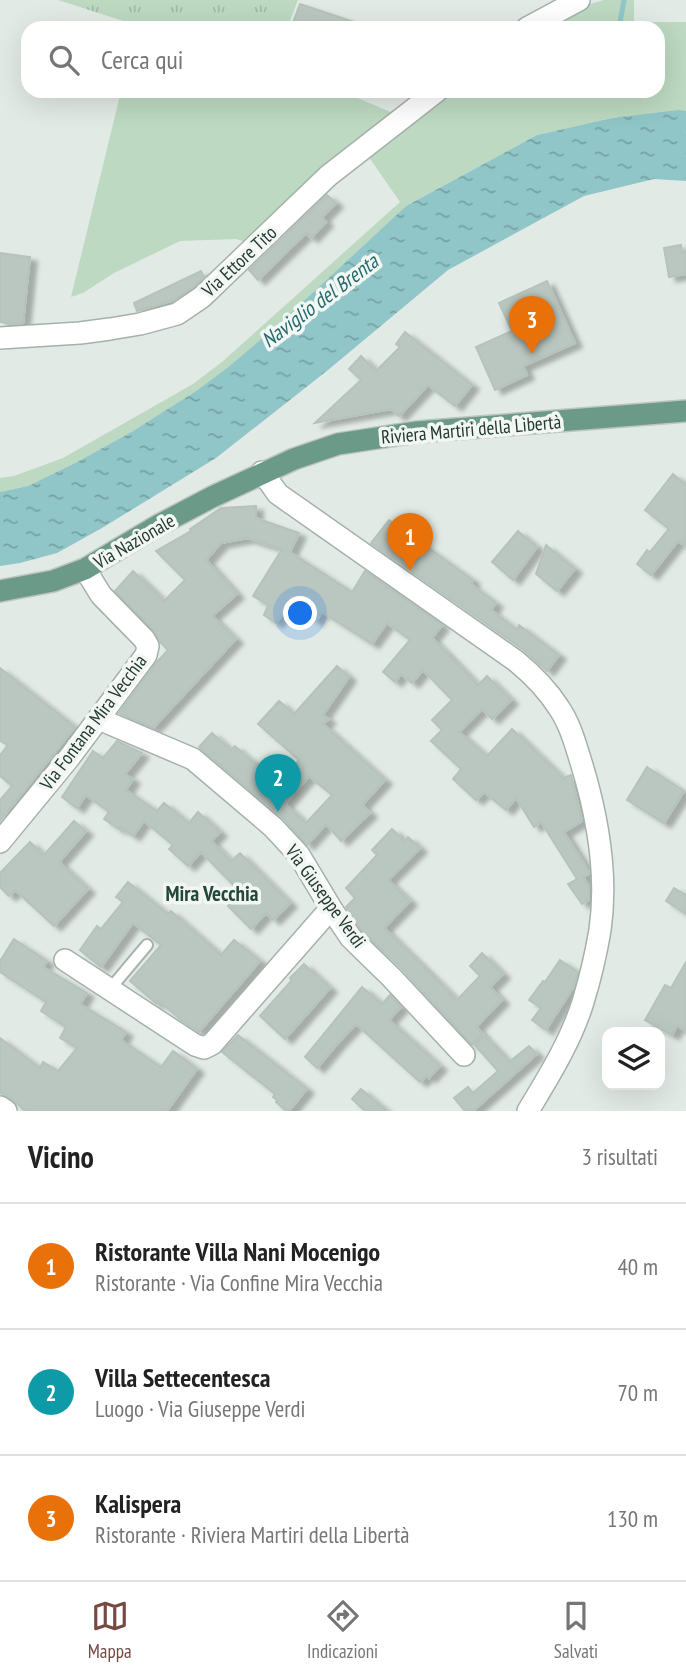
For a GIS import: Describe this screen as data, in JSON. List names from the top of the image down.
{
  "streets": {
    "main road": ["Riviera Martiri della Libertà", "Via Nazionale"],
    "street": ["Via Ettore Tito", "Via Fontana Mira Vecchia", "Via Giuseppe Verdi"]
  },
  "crossings": [
    ["Riviera Martiri della Libertà", "Via Nazionale"],
    ["Via Nazionale", "Via Fontana Mira Vecchia"],
    ["Via Fontana Mira Vecchia", "Via Giuseppe Verdi"]
  ],
  "districts": ["Mira Vecchia"],
  "water": ["Naviglio del Brenta"],
  "page": {
    "search": "Cerca qui",
    "pins": ["3", "1", "2"],
    "heading": ["Vicino", "3 risultati"],
    "list": [
      {
        "mark": "1",
        "name": "Ristorante Villa Nani Mocenigo",
        "note": "Ristorante · Via Confine Mira Vecchia",
        "value": "40 m"
      },
      {
        "mark": "2",
        "name": "Villa Settecentesca",
        "note": "Luogo · Via Giuseppe Verdi",
        "value": "70 m"
      },
      {
        "mark": "3",
        "name": "Kalispera",
        "note": "Ristorante · Riviera Martiri della Libertà",
        "value": "130 m"
      }
    ],
    "nav": ["Mappa", "Indicazioni", "Salvati"]
  }
}
